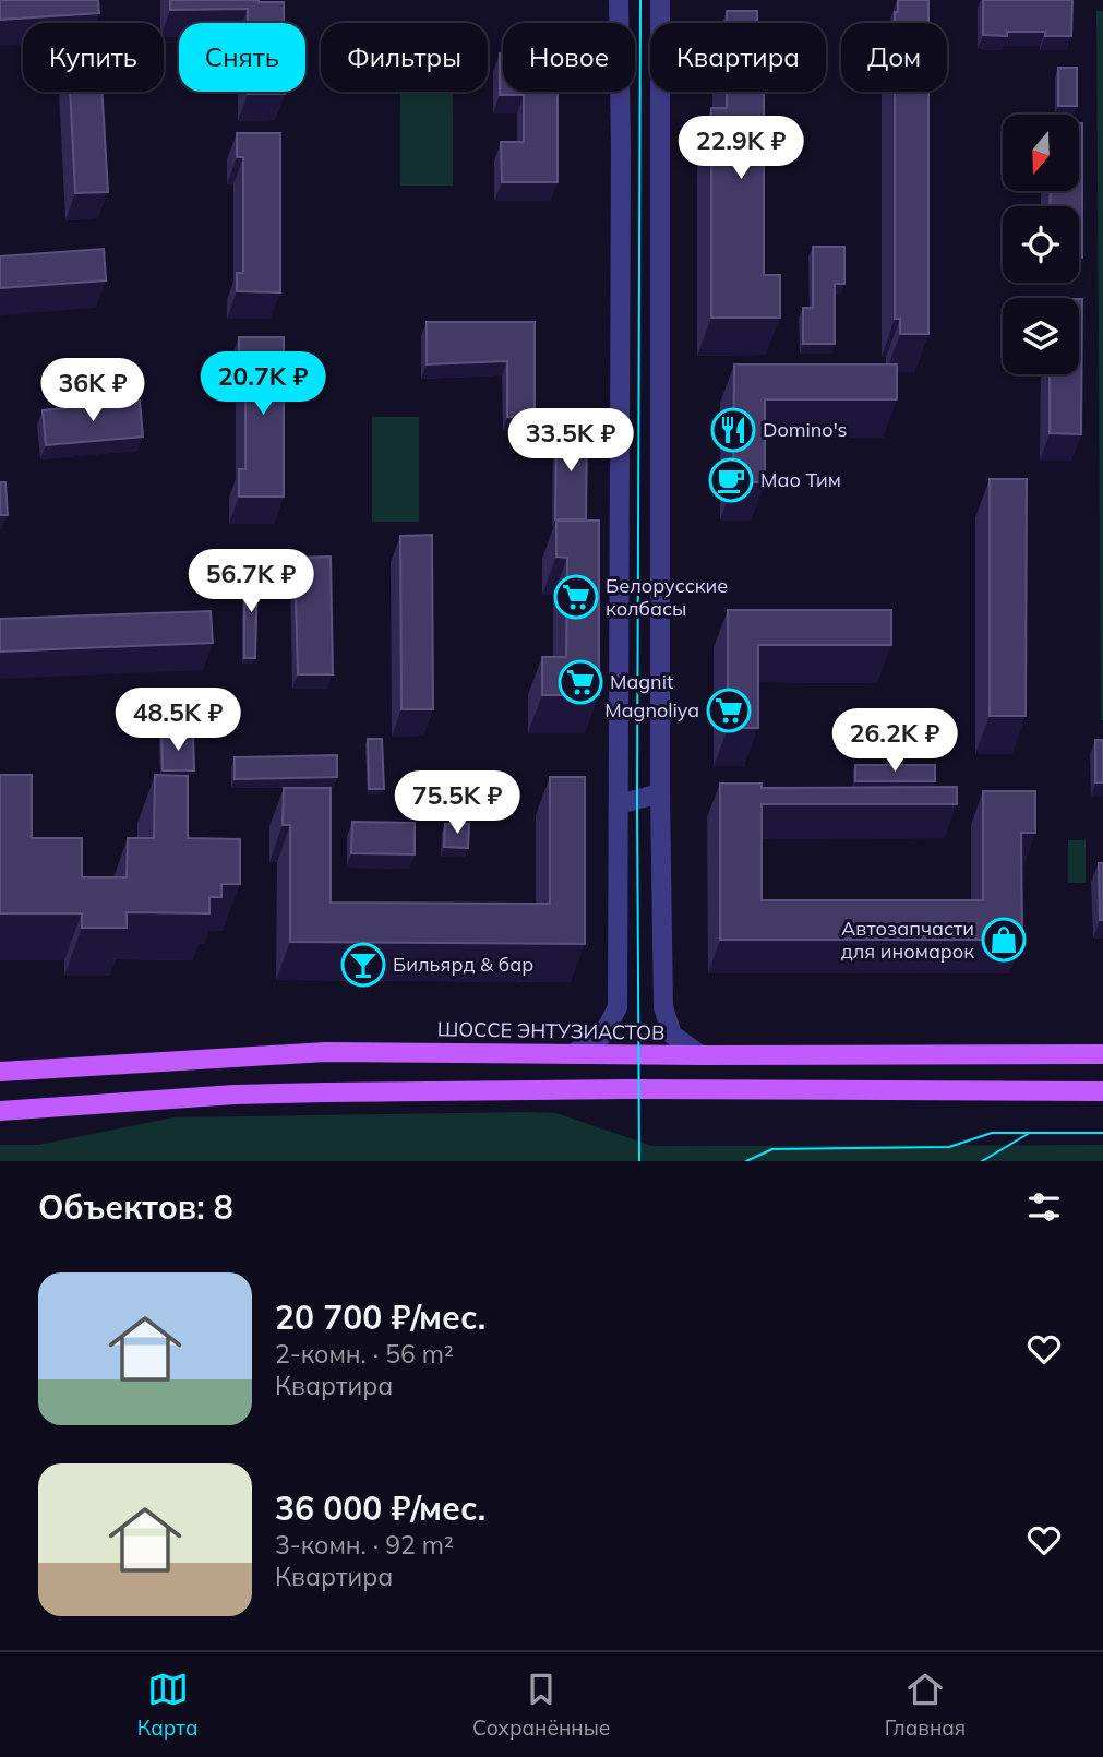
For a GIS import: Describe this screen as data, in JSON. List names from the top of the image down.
{
  "streets": {
    "main road": ["ШОССЕ ЭНТУЗИАСТОВ"]
  },
  "places": {
    "restaurant": ["Domino's"],
    "cafe": ["Мао Тим"],
    "supermarket": ["Белорусские колбасы", "Magnit", "Magnoliya"],
    "shop": ["Автозапчасти для иномарок"],
    "bar": ["Бильярд & бар"]
  },
  "north": "bottom",
  "page": {
    "chip": [
      "Купить",
      "Снять",
      "Фильтры",
      "Новое",
      "Квартира",
      "Дом"
    ],
    "price": [
      "22.9K ₽",
      "20.7K ₽",
      "36K ₽",
      "33.5K ₽",
      "56.7K ₽",
      "48.5K ₽",
      "26.2K ₽",
      "75.5K ₽"
    ],
    "heading": "Объектов: 8",
    "list": [
      {
        "name": "20 700 ₽/мес.",
        "note": "2-комн. · 56 m² · Квартира"
      },
      {
        "name": "36 000 ₽/мес.",
        "note": "3-комн. · 92 m² · Квартира"
      }
    ],
    "tabs": ["Карта", "Сохранённые", "Главная"]
  }
}
